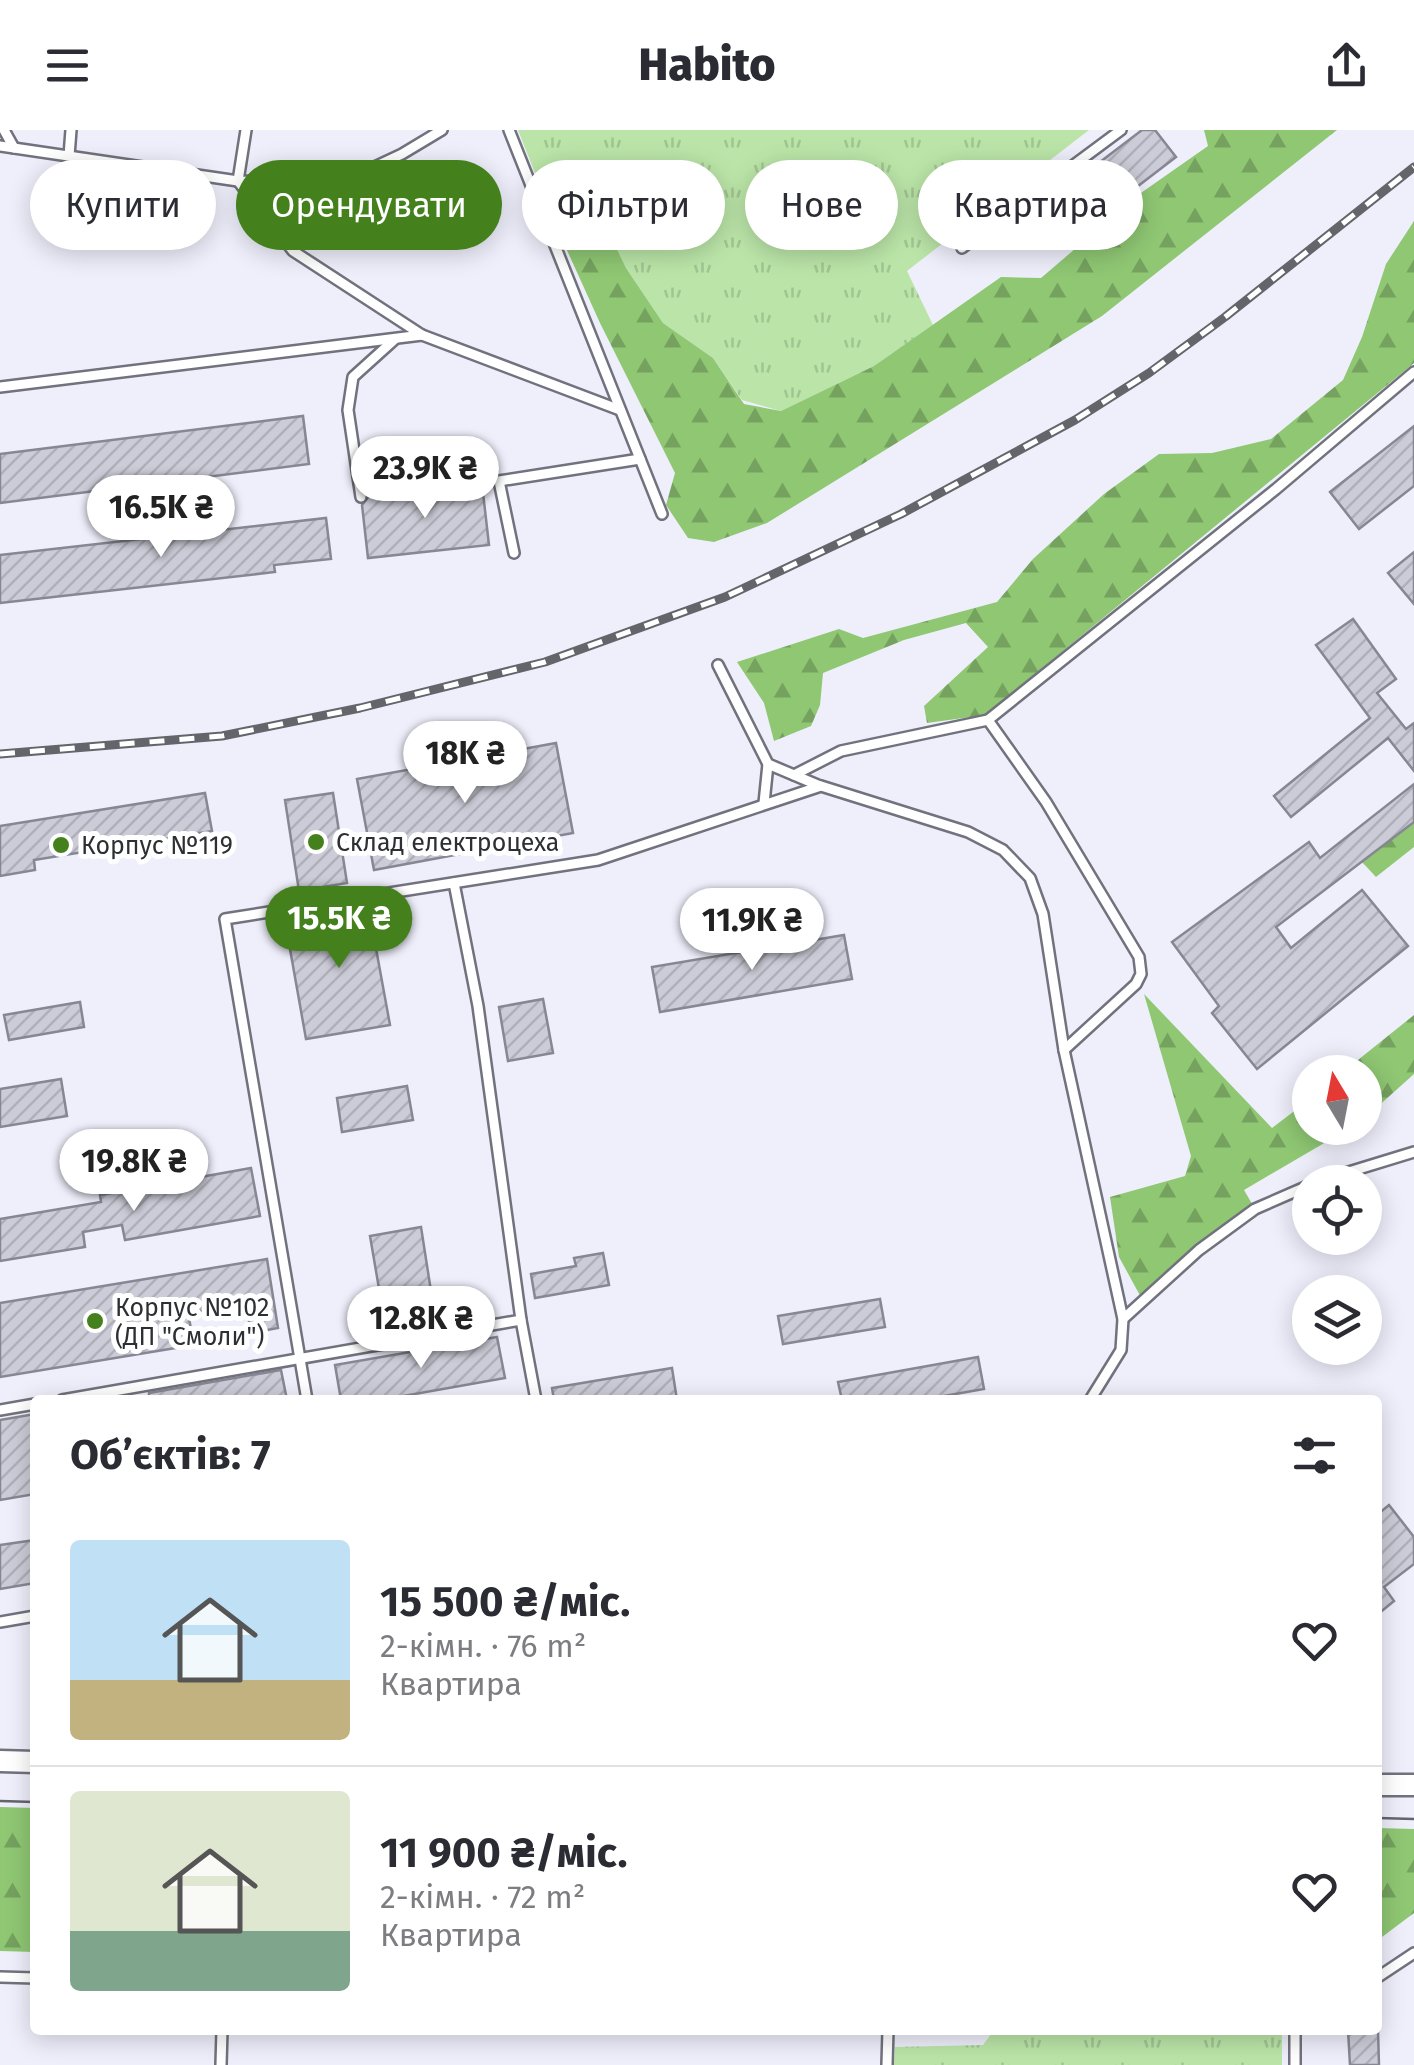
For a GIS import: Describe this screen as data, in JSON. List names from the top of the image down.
{
  "places": ["Склад електроцеха", "Корпус №119", "Корпус №102 (ДП \"Смоли\")"],
  "north": "top",
  "page": {
    "header": "Habito",
    "chip": [
      "Купити",
      "Орендувати",
      "Фільтри",
      "Нове",
      "Квартира"
    ],
    "price": [
      "23.9K ₴",
      "16.5K ₴",
      "18K ₴",
      "15.5K ₴",
      "11.9K ₴",
      "19.8K ₴",
      "12.8K ₴"
    ],
    "heading": "Об’єктів: 7",
    "list": [
      {
        "name": "15 500 ₴/міс.",
        "note": "2-кімн. · 76 m² · Квартира"
      },
      {
        "name": "11 900 ₴/міс.",
        "note": "2-кімн. · 72 m² · Квартира"
      }
    ]
  }
}
